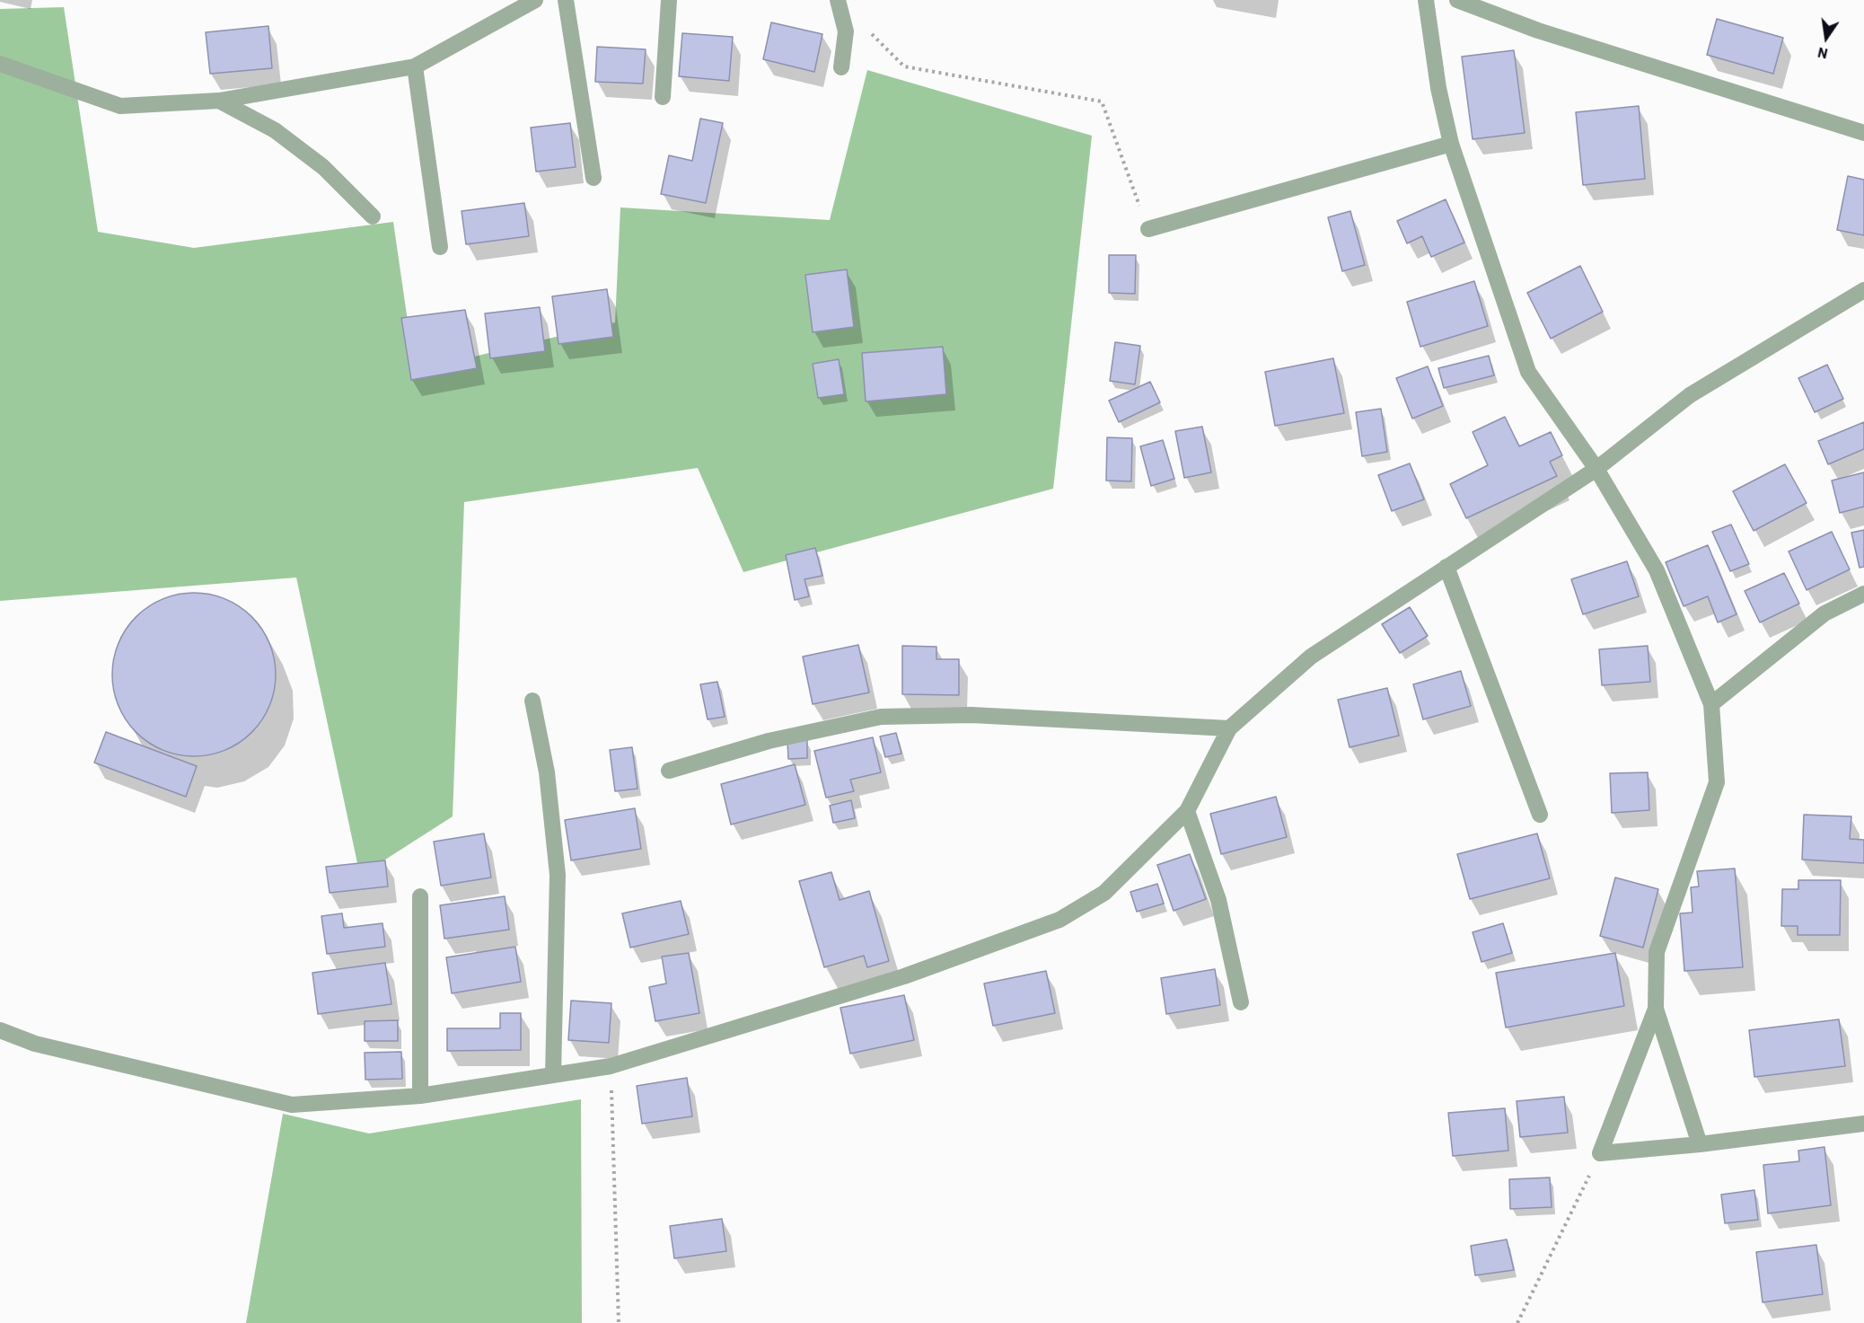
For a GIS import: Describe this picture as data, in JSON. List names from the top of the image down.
{
  "north": "bottom"
}
